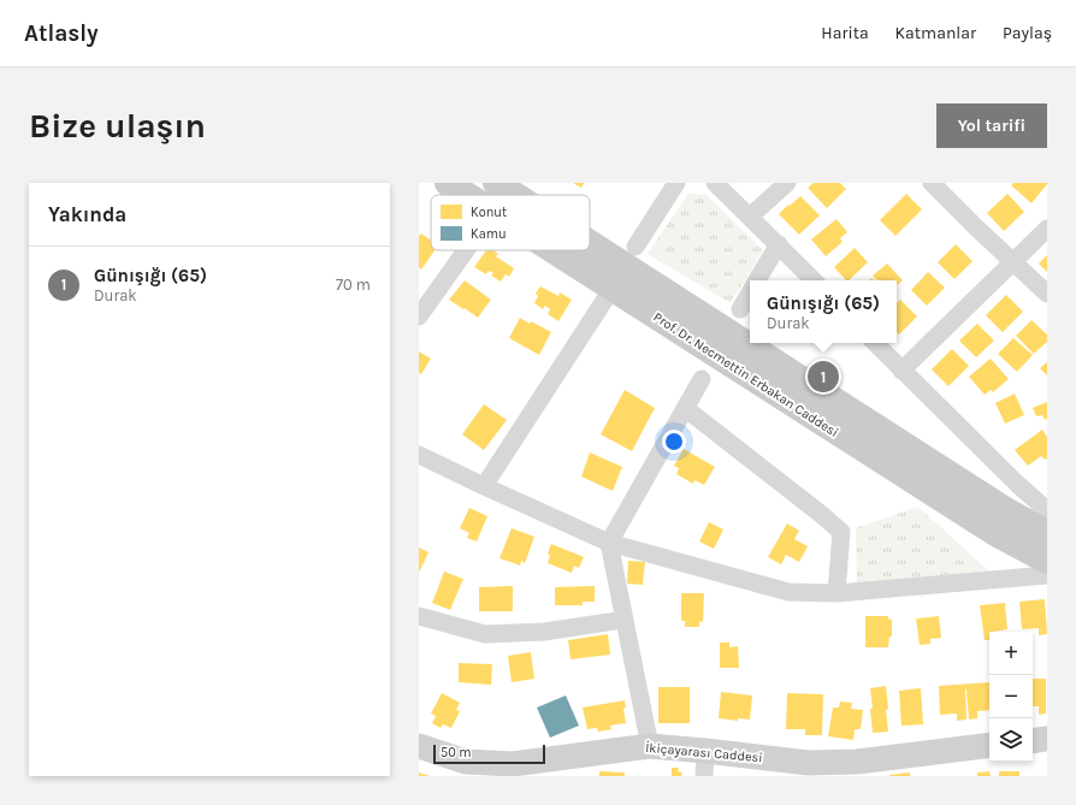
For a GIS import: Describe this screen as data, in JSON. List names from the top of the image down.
{
  "streets": {
    "main road": ["Prof. Dr. Necmettin Erbakan Caddesi"],
    "street": ["İkiçayarası Caddesi"]
  },
  "legend": ["Konut", "Kamu"],
  "scale_bar": "50 m",
  "page": {
    "header": "Atlasly",
    "nav": ["Harita", "Katmanlar", "Paylaş"],
    "buttons": "Yol tarifi",
    "title": "Bize ulaşın",
    "heading": "Yakında",
    "list": [
      {
        "mark": "1",
        "name": "Günışığı (65)",
        "note": "Durak",
        "value": "70 m"
      }
    ],
    "popup": ["Günışığı (65)", "Durak"],
    "pins": "1",
    "map_buttons": ["+", "−"],
    "scale": "50 m"
  }
}
